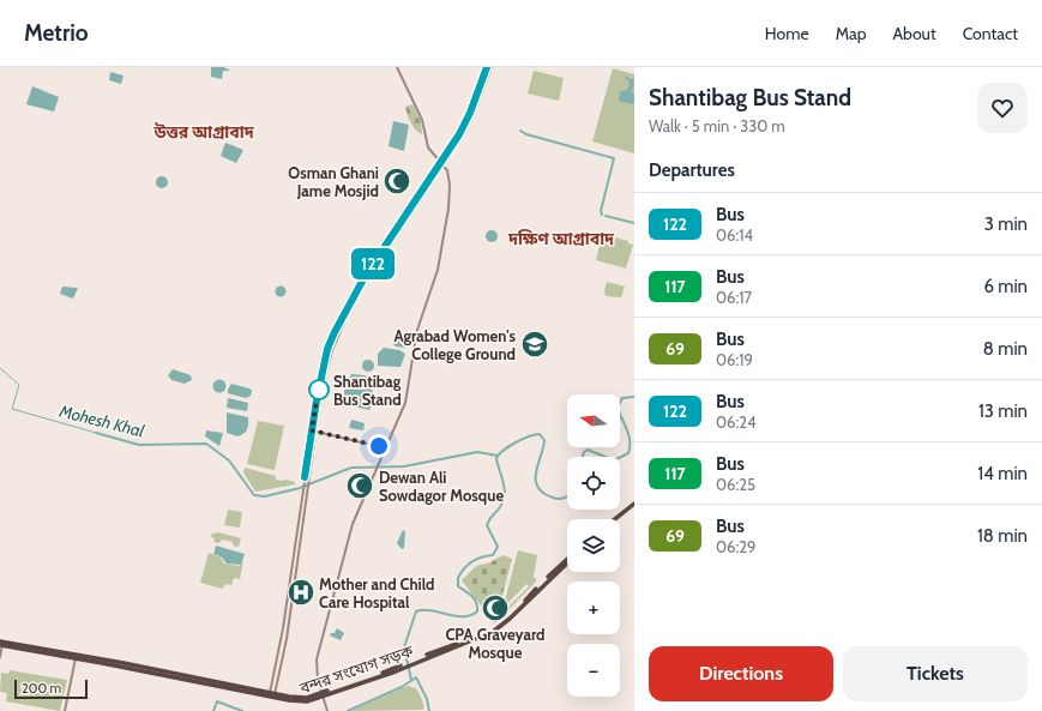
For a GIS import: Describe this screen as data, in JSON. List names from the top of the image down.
{
  "streets": {
    "highway": ["বন্দর সংযোগ সড়ক"]
  },
  "districts": ["উত্তর আগ্রাবাদ", "দক্ষিণ আগ্রাবাদ"],
  "water": ["Mohesh Khal"],
  "places": {
    "mosque": ["Osman Ghani Jame Mosjid", "Dewan Ali Sowdagor Mosque", "CPA Graveyard Mosque"],
    "school or university": ["Agrabad Women's College Ground"],
    "other": ["Shantibag Bus Stand"],
    "hospital": ["Mother and Child Care Hospital"]
  },
  "lines": ["bus line 122"],
  "scale_bar": "200 m",
  "north": "left",
  "page": {
    "header": "Metrio",
    "nav": [
      "Home",
      "Map",
      "About",
      "Contact"
    ],
    "on_map": "122",
    "heading": [
      ["Shantibag Bus Stand", "Walk · 5 min · 330 m"],
      "Departures"
    ],
    "list": [
      {
        "mark": "122",
        "name": "Bus",
        "note": "06:14",
        "value": "3 min"
      },
      {
        "mark": "117",
        "name": "Bus",
        "note": "06:17",
        "value": "6 min"
      },
      {
        "mark": "69",
        "name": "Bus",
        "note": "06:19",
        "value": "8 min"
      },
      {
        "mark": "122",
        "name": "Bus",
        "note": "06:24",
        "value": "13 min"
      },
      {
        "mark": "117",
        "name": "Bus",
        "note": "06:25",
        "value": "14 min"
      },
      {
        "mark": "69",
        "name": "Bus",
        "note": "06:29",
        "value": "18 min"
      }
    ],
    "map_buttons": ["+", "−"],
    "buttons": ["Directions", "Tickets"],
    "scale": "200 m"
  }
}
